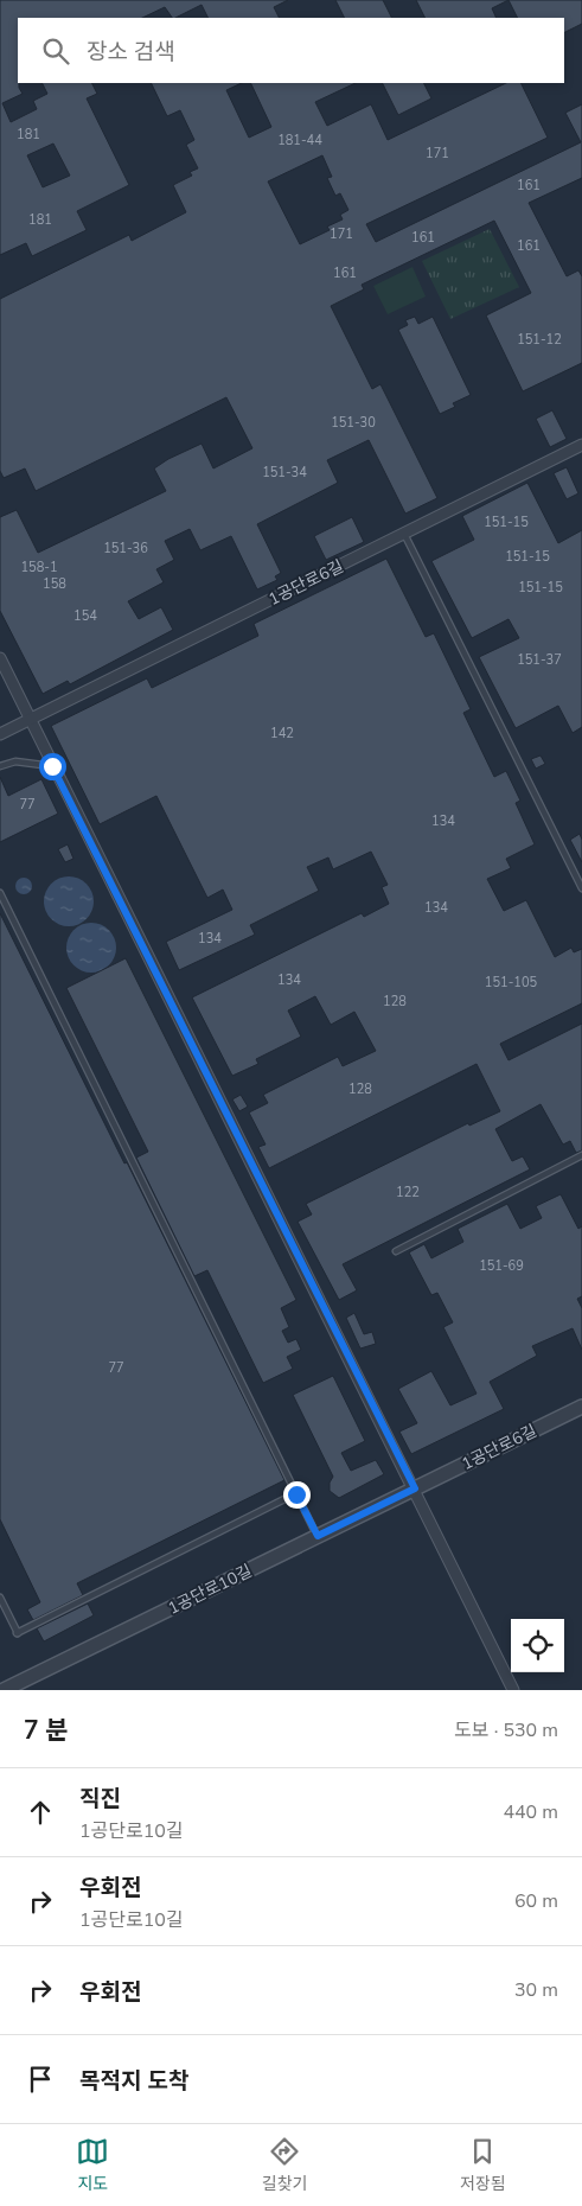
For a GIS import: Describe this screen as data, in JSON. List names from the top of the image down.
{
  "streets": {
    "street": ["1공단로6길", "1공단로10길"]
  },
  "crossings": [
    ["1공단로6길", "1공단로10길"]
  ],
  "house_numbers": [
    "181",
    "181-44",
    "171",
    "161",
    "181",
    "171",
    "161",
    "161",
    "161",
    "151-12",
    "151-30",
    "151-34",
    "151-15",
    "151-36",
    "151-15",
    "158-1",
    "158",
    "151-15",
    "154",
    "151-37",
    "142",
    "77",
    "134",
    "134",
    "134",
    "134",
    "151-105",
    "128",
    "128",
    "122",
    "151-69",
    "77"
  ],
  "page": {
    "search": "장소 검색",
    "heading": ["7 분", "도보 · 530 m"],
    "list": [
      ["직진", "1공단로10길", "440 m"],
      ["우회전", "1공단로10길", "60 m"],
      ["우회전", "30 m"],
      "목적지 도착"
    ],
    "nav": ["지도", "길찾기", "저장됨"]
  }
}
